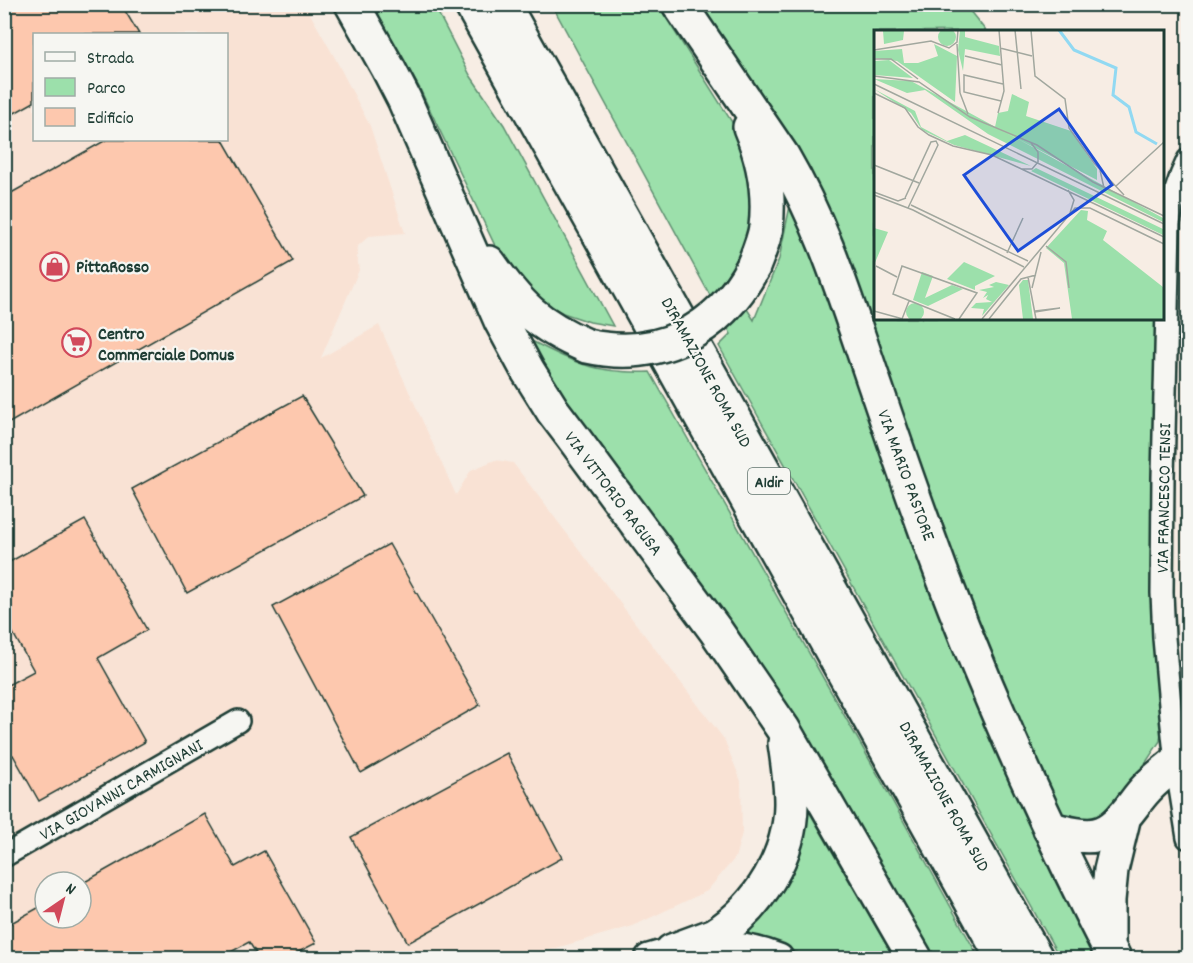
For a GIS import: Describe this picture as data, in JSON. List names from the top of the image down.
{
  "streets": {
    "highway": [
      "DIRAMAZIONE ROMA SUD",
      "VIA MARIO PASTORE",
      "A1dir",
      "VIA VITTORIO RAGUSA"
    ],
    "street": ["VIA FRANCESCO TENSI", "VIA GIOVANNI CARMIGNANI"]
  },
  "places": {
    "shop": ["PittaRosso"],
    "supermarket": ["Centro Commerciale Domus"]
  },
  "legend": ["Strada", "Parco", "Edificio"],
  "north": "top right"
}
